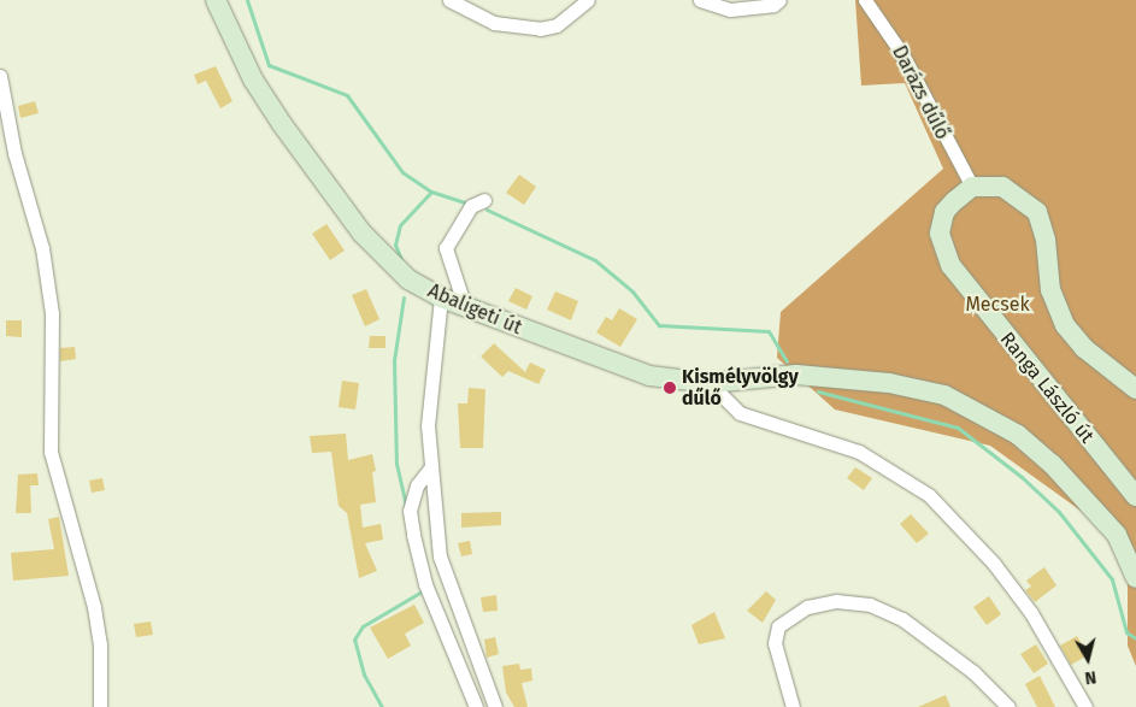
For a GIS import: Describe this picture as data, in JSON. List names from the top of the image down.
{
  "streets": {
    "main road": ["Abaligeti út", "Ranga László út"],
    "street": ["Darázs dűlő"]
  },
  "crossings": [
    ["Darázs dűlő", "Ranga László út"]
  ],
  "parks": ["Mecsek"],
  "places": ["Kismélyvölgy dűlő"],
  "north": "bottom"
}
